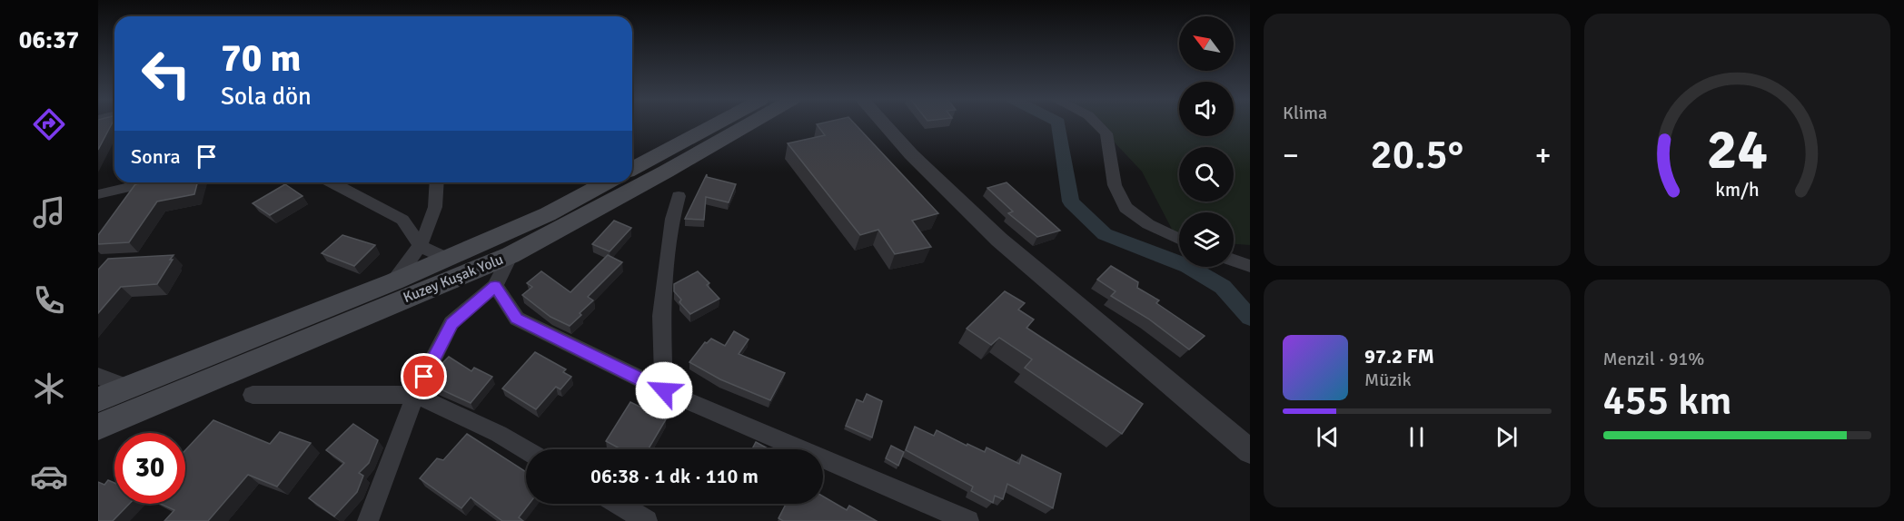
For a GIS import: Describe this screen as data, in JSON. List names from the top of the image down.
{
  "streets": {
    "main road": ["Kuzey Kuşak Yolu"]
  },
  "north": "top left",
  "page": {
    "tabs": "06:37",
    "tile": [
      "Klima",
      ["Menzil · 91%", "455 km"]
    ],
    "turn": ["70 m", "Sola dön"],
    "then": "Sonra",
    "heat": ["−", "20.5°", "+"],
    "song": ["97.2 FM", "Müzik"],
    "limit": "30",
    "trip": "06:38 · 1 dk · 110 m",
    "gauge": ["24", "km/h"]
  }
}
